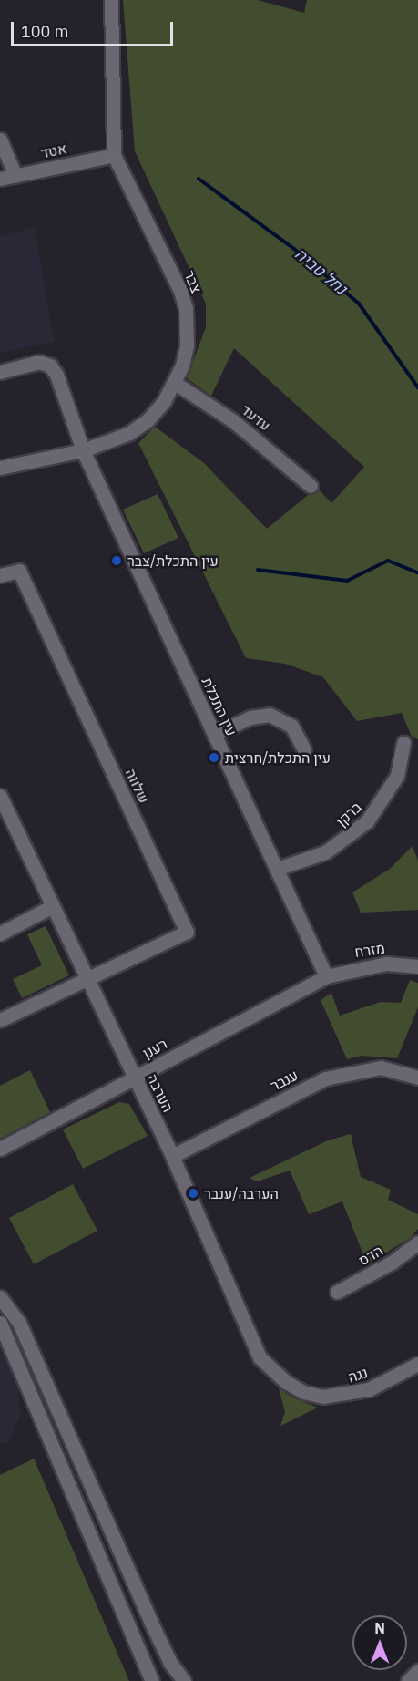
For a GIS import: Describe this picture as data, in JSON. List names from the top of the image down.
{
  "streets": {
    "street": [
      "אטד",
      "צבר",
      "עדעד",
      "עין התכלת",
      "שלווה",
      "ברקן",
      "מזרח",
      "רענן",
      "ענבר",
      "הערבה",
      "הדס",
      "נגה"
    ]
  },
  "crossings": [
    ["אטד", "צבר"],
    ["צבר", "עדעד"],
    ["צבר", "עין התכלת"],
    ["עין התכלת", "ברקן"],
    ["עין התכלת", "מזרח"],
    ["עין התכלת", "רענן"],
    ["שלווה", "הערבה"],
    ["מזרח", "רענן"],
    ["רענן", "הערבה"],
    ["ענבר", "הערבה"],
    ["הערבה", "נגה"]
  ],
  "water": ["נחל טביה"],
  "places": ["עין התכלת/צבר", "עין התכלת/חרצית", "הערבה/ענבר"],
  "scale_bar": "100 m",
  "north": "top"
}
